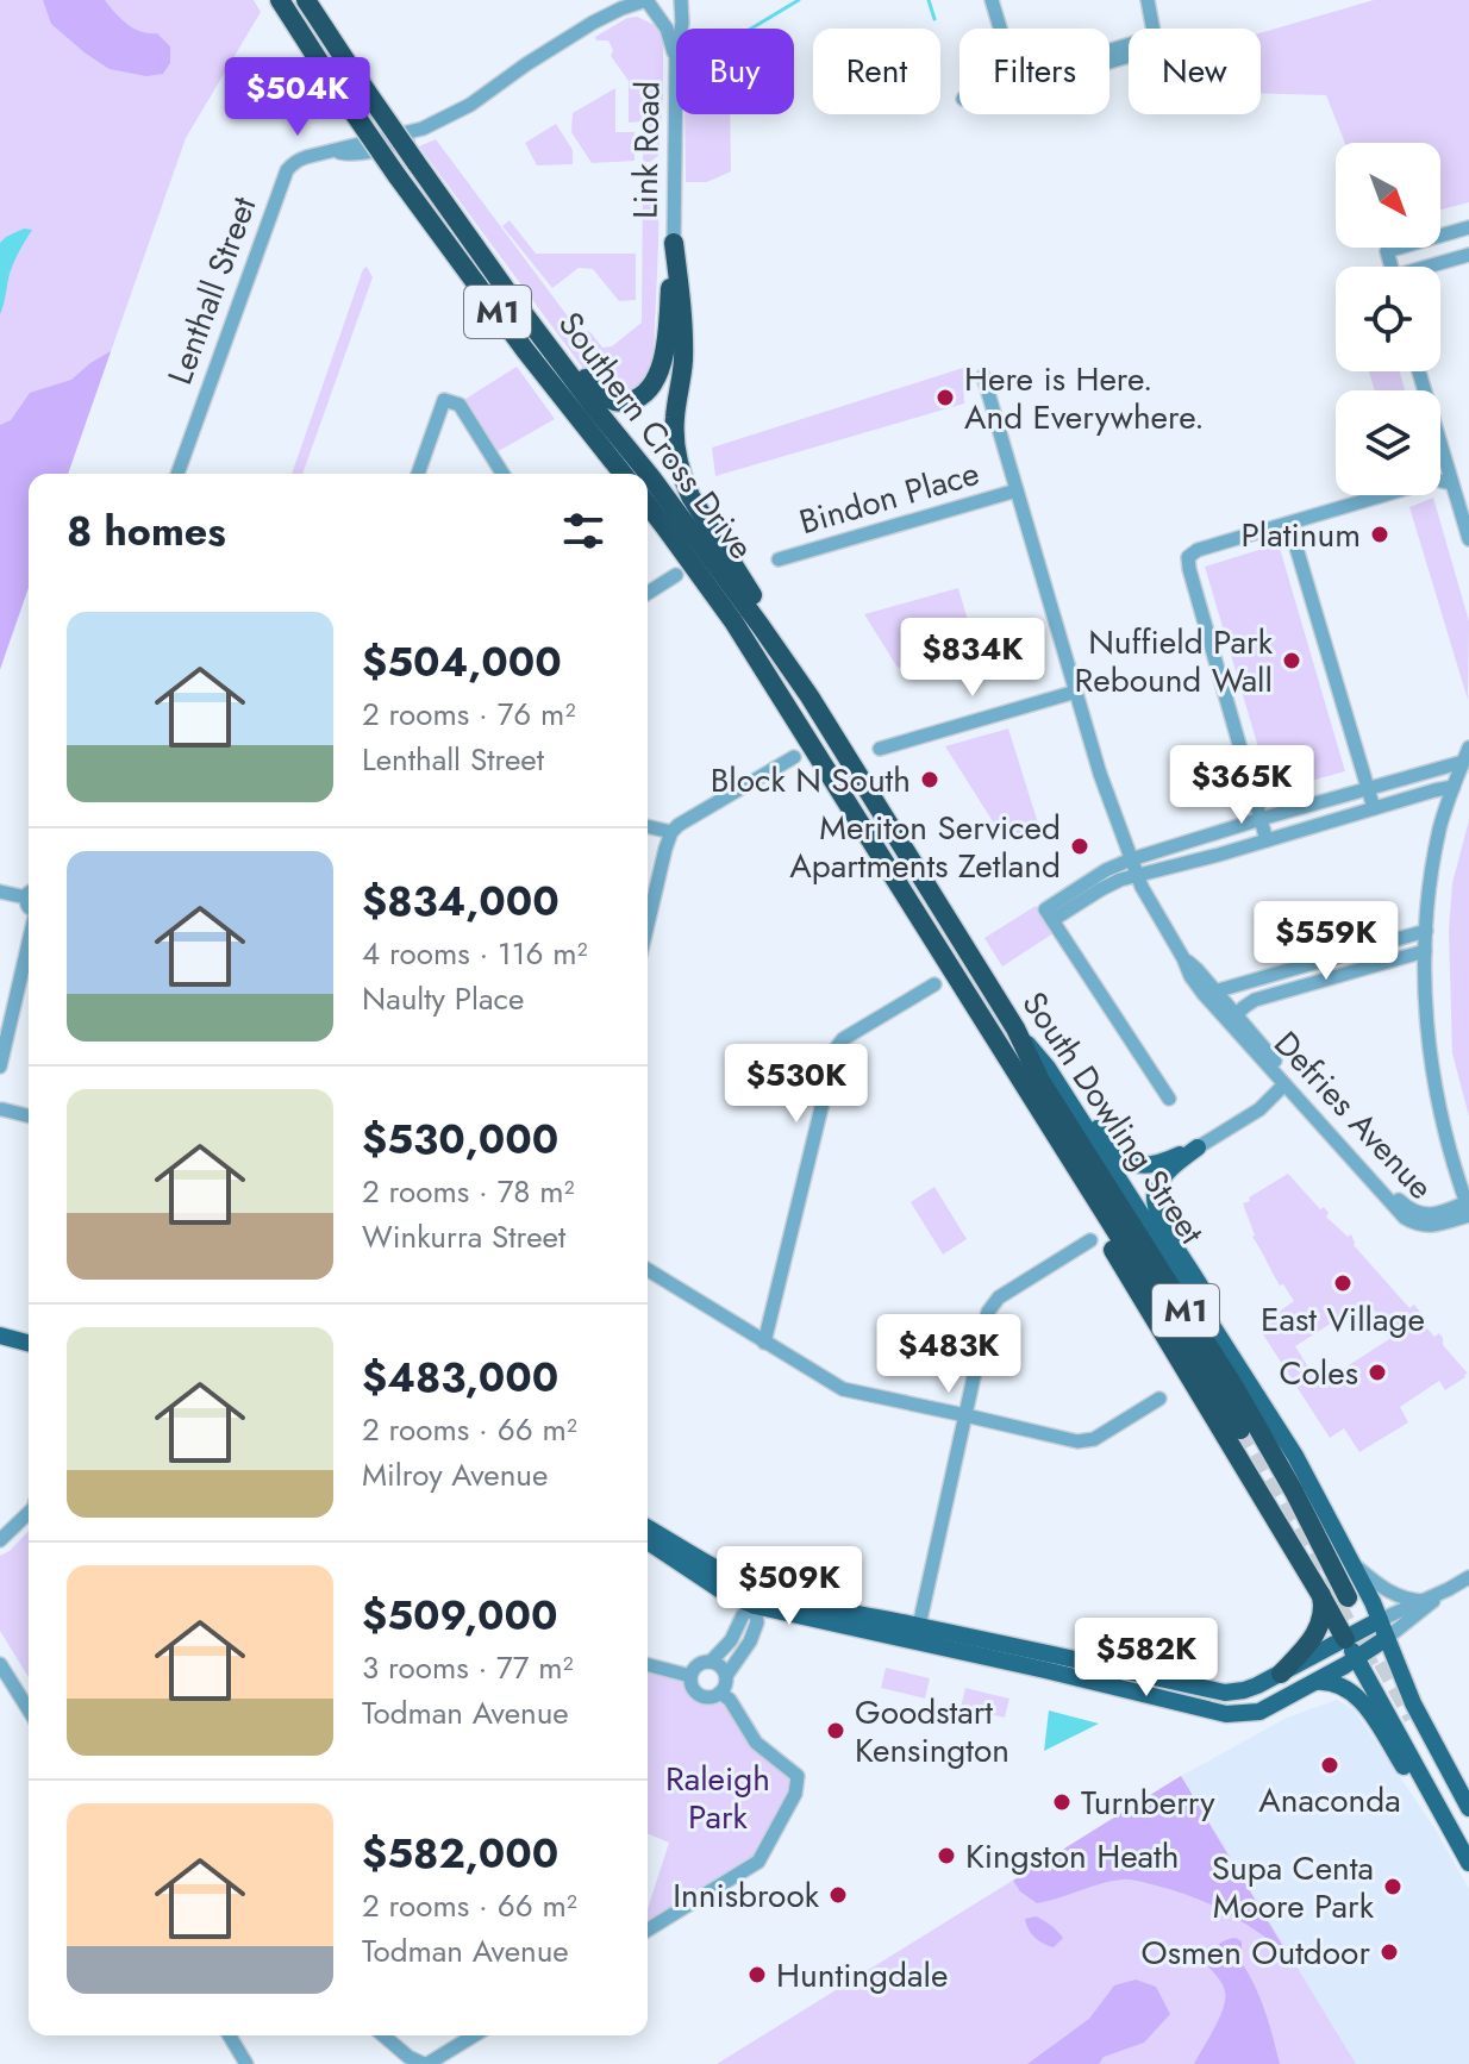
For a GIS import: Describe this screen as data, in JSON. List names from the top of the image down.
{
  "streets": {
    "highway": ["M1", "Southern Cross Drive", "South Dowling Street"],
    "street": [
      "Link Road",
      "Lenthall Street",
      "Bindon Place",
      "Defries Avenue"
    ]
  },
  "crossings": [
    ["Link Road", "Lenthall Street"],
    ["M1", "Southern Cross Drive"],
    ["M1", "South Dowling Street"],
    ["Southern Cross Drive", "South Dowling Street"],
    ["Bindon Place", "Defries Avenue"]
  ],
  "parks": ["Raleigh Park"],
  "places": [
    "Here is Here. And Everywhere.",
    "Platinum",
    "Nuffield Park Rebound Wall",
    "Block N South",
    "Meriton Serviced Apartments Zetland",
    "East Village",
    "Coles",
    "Goodstart Kensington",
    "Anaconda",
    "Turnberry",
    "Kingston Heath",
    "Supa Centa Moore Park",
    "Innisbrook",
    "Osmen Outdoor",
    "Huntingdale"
  ],
  "north": "bottom right",
  "page": {
    "chip": [
      "Buy",
      "Rent",
      "Filters",
      "New"
    ],
    "price": [
      "$504K",
      "$834K",
      "$365K",
      "$559K",
      "$530K",
      "$483K",
      "$509K",
      "$582K"
    ],
    "heading": "8 homes",
    "list": [
      {
        "name": "$504,000",
        "note": "2 rooms · 76 m² · Lenthall Street"
      },
      {
        "name": "$834,000",
        "note": "4 rooms · 116 m² · Naulty Place"
      },
      {
        "name": "$530,000",
        "note": "2 rooms · 78 m² · Winkurra Street"
      },
      {
        "name": "$483,000",
        "note": "2 rooms · 66 m² · Milroy Avenue"
      },
      {
        "name": "$509,000",
        "note": "3 rooms · 77 m² · Todman Avenue"
      },
      {
        "name": "$582,000",
        "note": "2 rooms · 66 m² · Todman Avenue"
      }
    ]
  }
}
